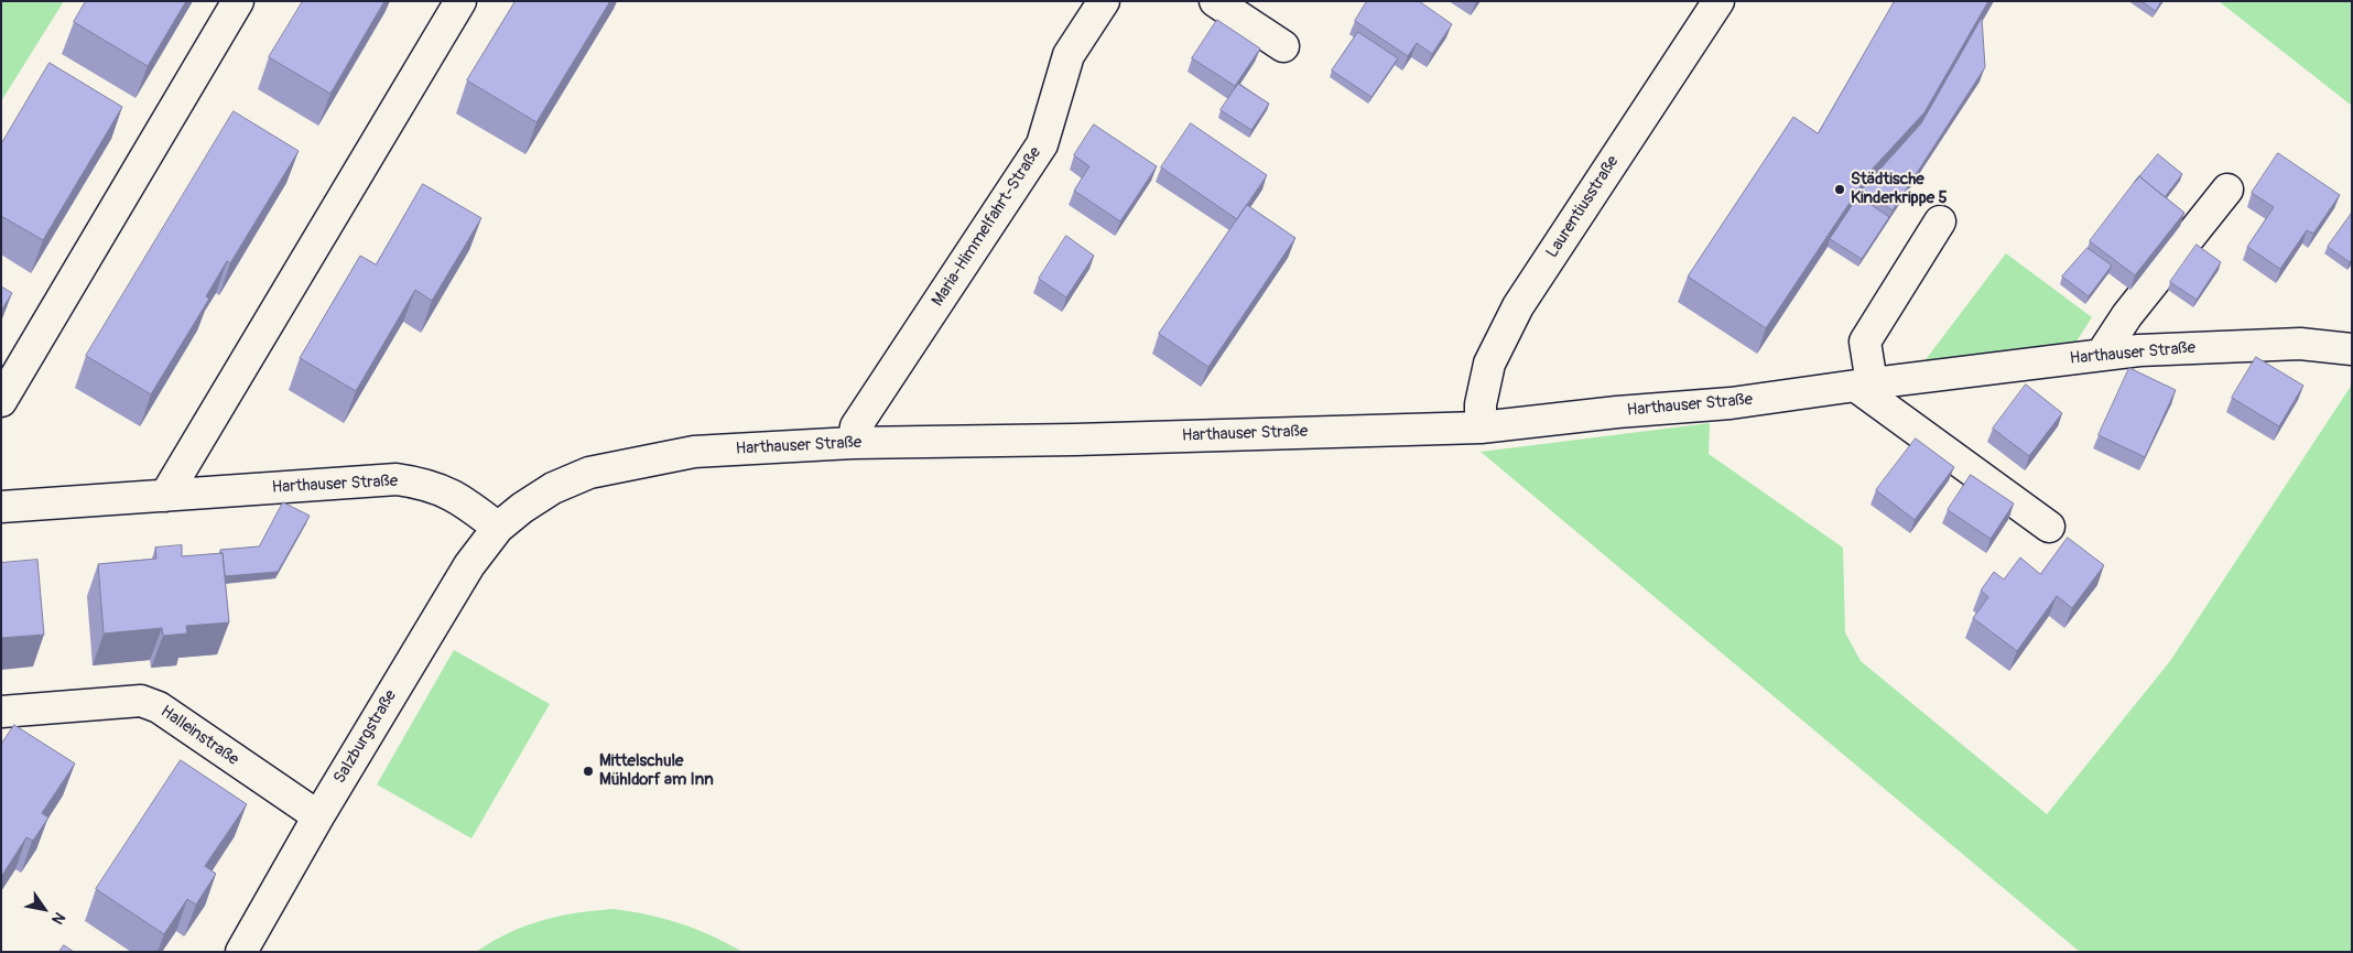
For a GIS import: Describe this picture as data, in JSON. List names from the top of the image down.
{
  "streets": {
    "street": [
      "Laurentiusstraße",
      "Maria-Himmelfahrt-Straße",
      "Harthauser Straße",
      "Halleinstraße",
      "Salzburgstraße"
    ]
  },
  "crossings": [
    ["Laurentiusstraße", "Harthauser Straße"],
    ["Maria-Himmelfahrt-Straße", "Harthauser Straße"],
    ["Harthauser Straße", "Salzburgstraße"],
    ["Halleinstraße", "Salzburgstraße"]
  ],
  "places": ["Städtische Kinderkrippe 5", "Mittelschule Mühldorf am Inn"],
  "north": "bottom right"
}
